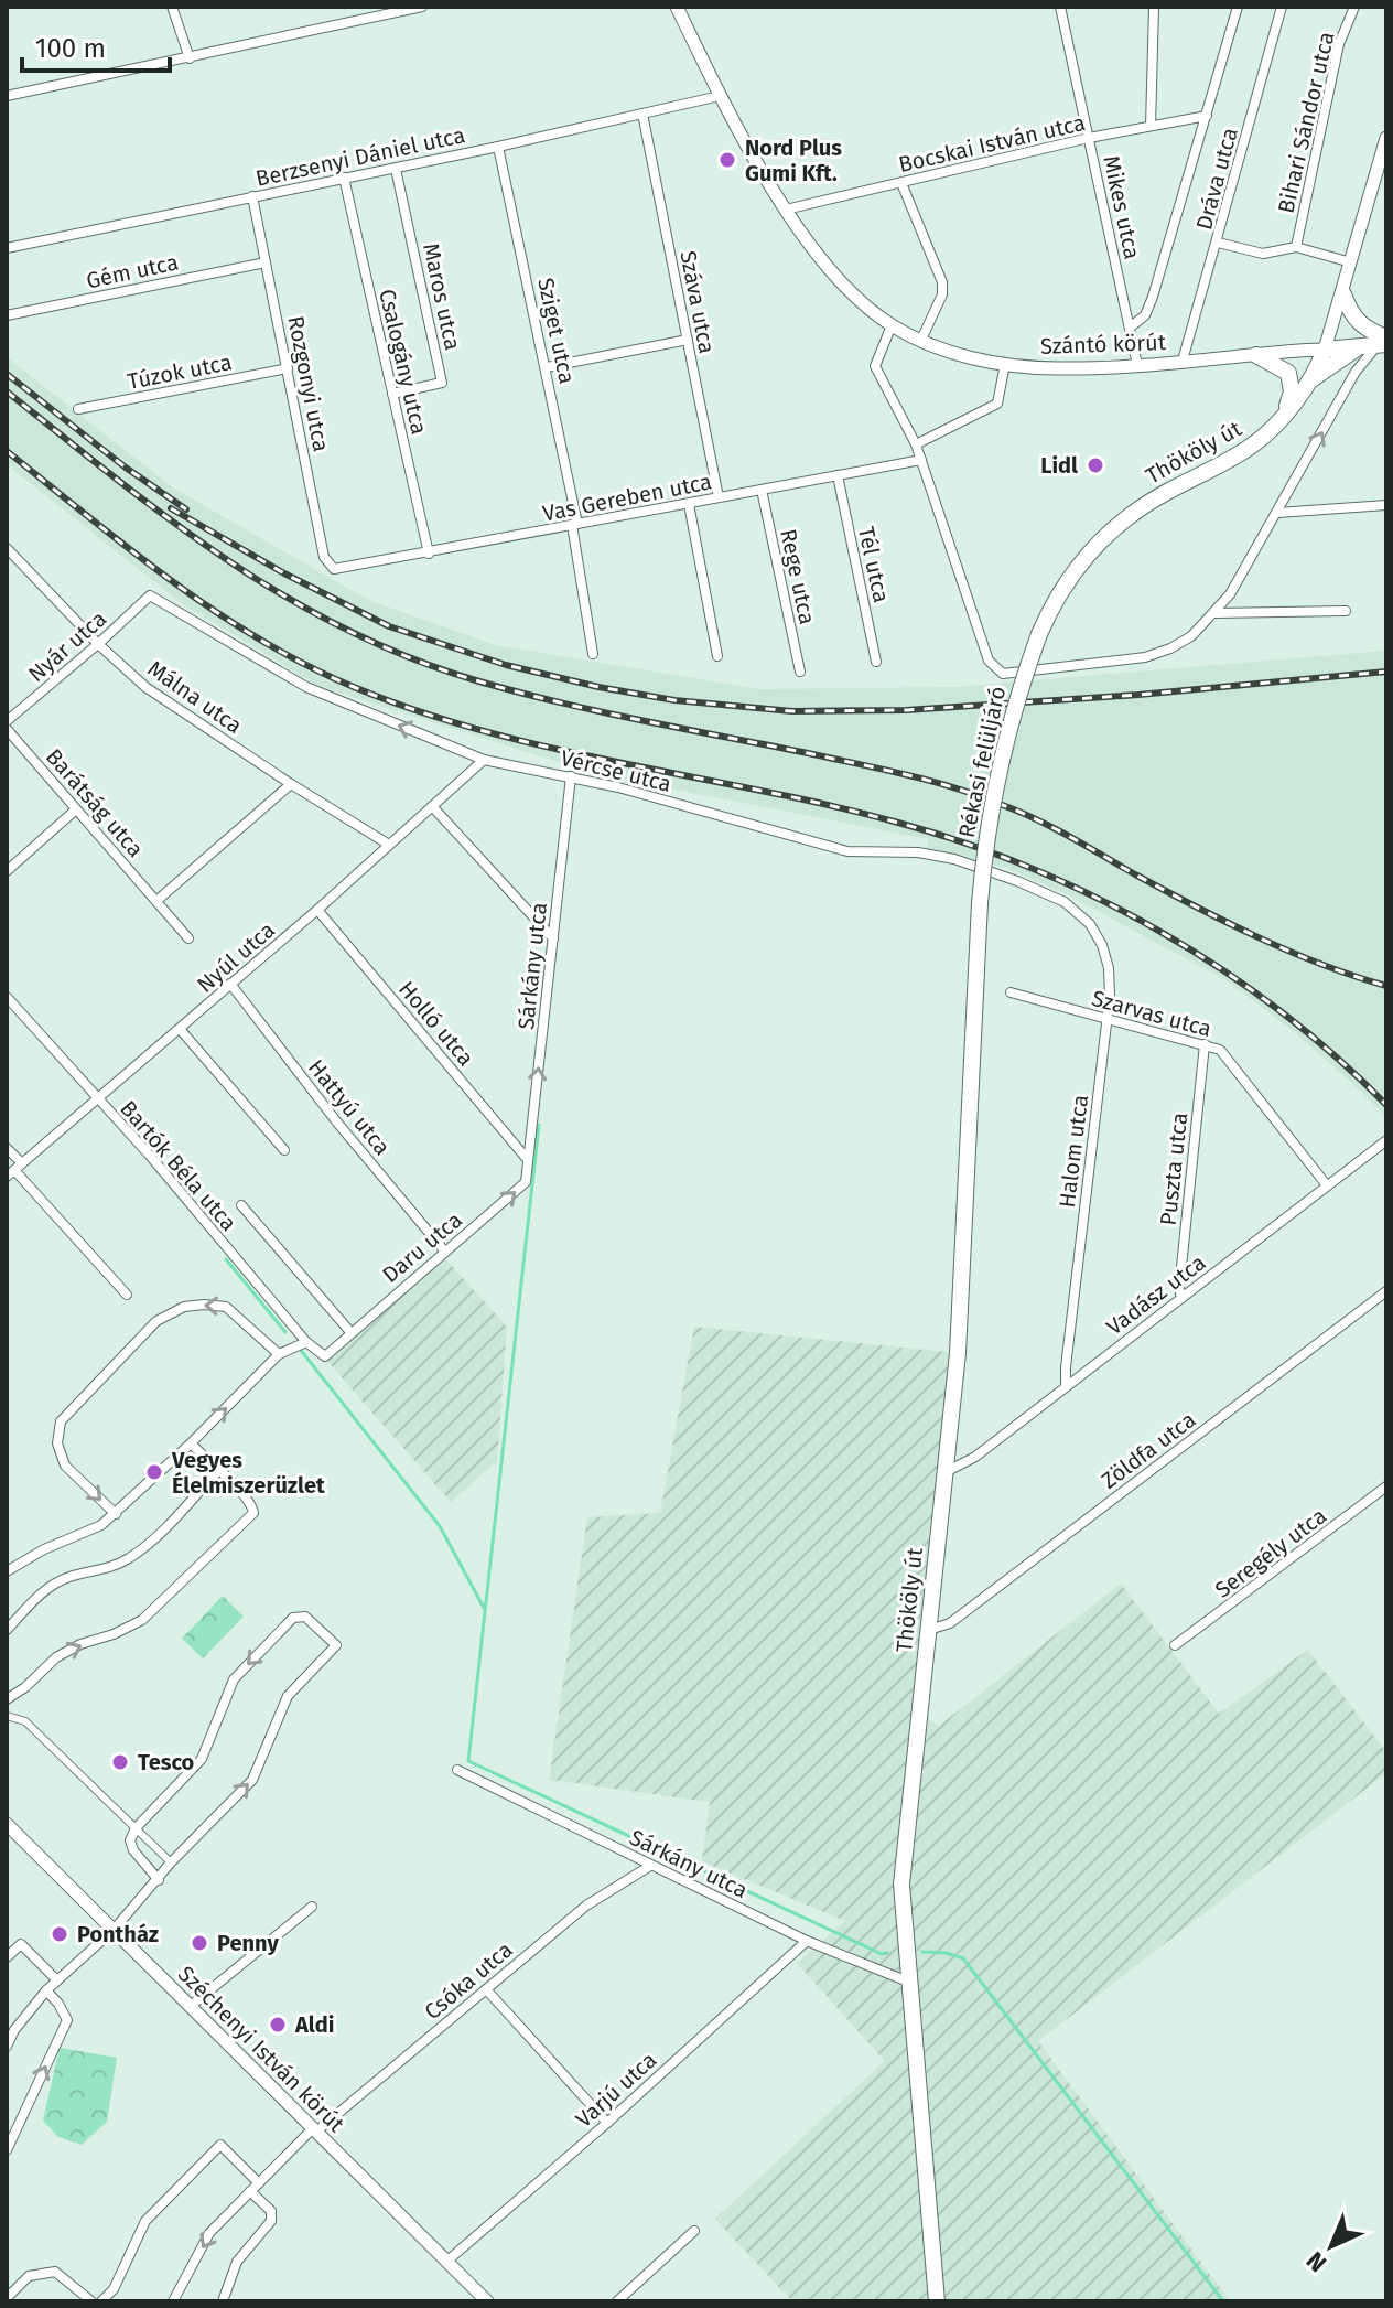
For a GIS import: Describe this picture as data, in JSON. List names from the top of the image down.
{
  "streets": {
    "main road": ["Thököly út", "Rékasi felüljáró"],
    "street": [
      "Bihari Sándor utca",
      "Bocskai István utca",
      "Berzsenyi Dániel utca",
      "Dráva utca",
      "Mikes utca",
      "Gém utca",
      "Maros utca",
      "Száva utca",
      "Sziget utca",
      "Szántó körút",
      "Csalogány utca",
      "Túzok utca",
      "Rozgonyi utca",
      "Vas Gereben utca",
      "Tél utca",
      "Rege utca",
      "Nyár utca",
      "Málna utca",
      "Vércse utca",
      "Barátság utca",
      "Nyúl utca",
      "Sárkány utca",
      "Szarvas utca",
      "Holló utca",
      "Hattyú utca",
      "Halom utca",
      "Bartók Béla utca",
      "Puszta utca",
      "Daru utca",
      "Vadász utca",
      "Zöldfa utca",
      "Seregély utca",
      "Csóka utca",
      "Széchenyi István körút",
      "Varjú utca"
    ]
  },
  "crossings": [
    ["Bocskai István utca", "Mikes utca"],
    ["Bocskai István utca", "Szántó körút"],
    ["Berzsenyi Dániel utca", "Maros utca"],
    ["Berzsenyi Dániel utca", "Száva utca"],
    ["Berzsenyi Dániel utca", "Sziget utca"],
    ["Berzsenyi Dániel utca", "Szántó körút"],
    ["Berzsenyi Dániel utca", "Csalogány utca"],
    ["Berzsenyi Dániel utca", "Rozgonyi utca"],
    ["Dráva utca", "Szántó körút"],
    ["Mikes utca", "Szántó körút"],
    ["Gém utca", "Rozgonyi utca"],
    ["Maros utca", "Csalogány utca"],
    ["Száva utca", "Vas Gereben utca"],
    ["Sziget utca", "Vas Gereben utca"],
    ["Szántó körút", "Thököly út"],
    ["Csalogány utca", "Vas Gereben utca"],
    ["Túzok utca", "Rozgonyi utca"],
    ["Rozgonyi utca", "Vas Gereben utca"],
    ["Thököly út", "Rékasi felüljáró"],
    ["Thököly út", "Sárkány utca"],
    ["Thököly út", "Vadász utca"],
    ["Thököly út", "Zöldfa utca"],
    ["Vas Gereben utca", "Tél utca"],
    ["Vas Gereben utca", "Rege utca"],
    ["Nyár utca", "Málna utca"],
    ["Nyár utca", "Vércse utca"],
    ["Málna utca", "Nyúl utca"],
    ["Vércse utca", "Nyúl utca"],
    ["Vércse utca", "Sárkány utca"],
    ["Vércse utca", "Halom utca"],
    ["Nyúl utca", "Holló utca"],
    ["Nyúl utca", "Hattyú utca"],
    ["Nyúl utca", "Bartók Béla utca"],
    ["Sárkány utca", "Holló utca"],
    ["Sárkány utca", "Daru utca"],
    ["Sárkány utca", "Csóka utca"],
    ["Sárkány utca", "Varjú utca"],
    ["Szarvas utca", "Halom utca"],
    ["Szarvas utca", "Puszta utca"],
    ["Szarvas utca", "Vadász utca"],
    ["Holló utca", "Daru utca"],
    ["Hattyú utca", "Daru utca"],
    ["Halom utca", "Vadász utca"],
    ["Bartók Béla utca", "Daru utca"],
    ["Puszta utca", "Vadász utca"],
    ["Csóka utca", "Széchenyi István körút"],
    ["Széchenyi István körút", "Varjú utca"]
  ],
  "one_way": ["Vércse utca", "Daru utca"],
  "places": [
    "Nord Plus Gumi Kft.",
    "Lidl",
    "Vegyes Élelmiszerüzlet",
    "Tesco",
    "Pontház",
    "Penny",
    "Aldi"
  ],
  "scale_bar": "100 m",
  "north": "bottom left"
}
